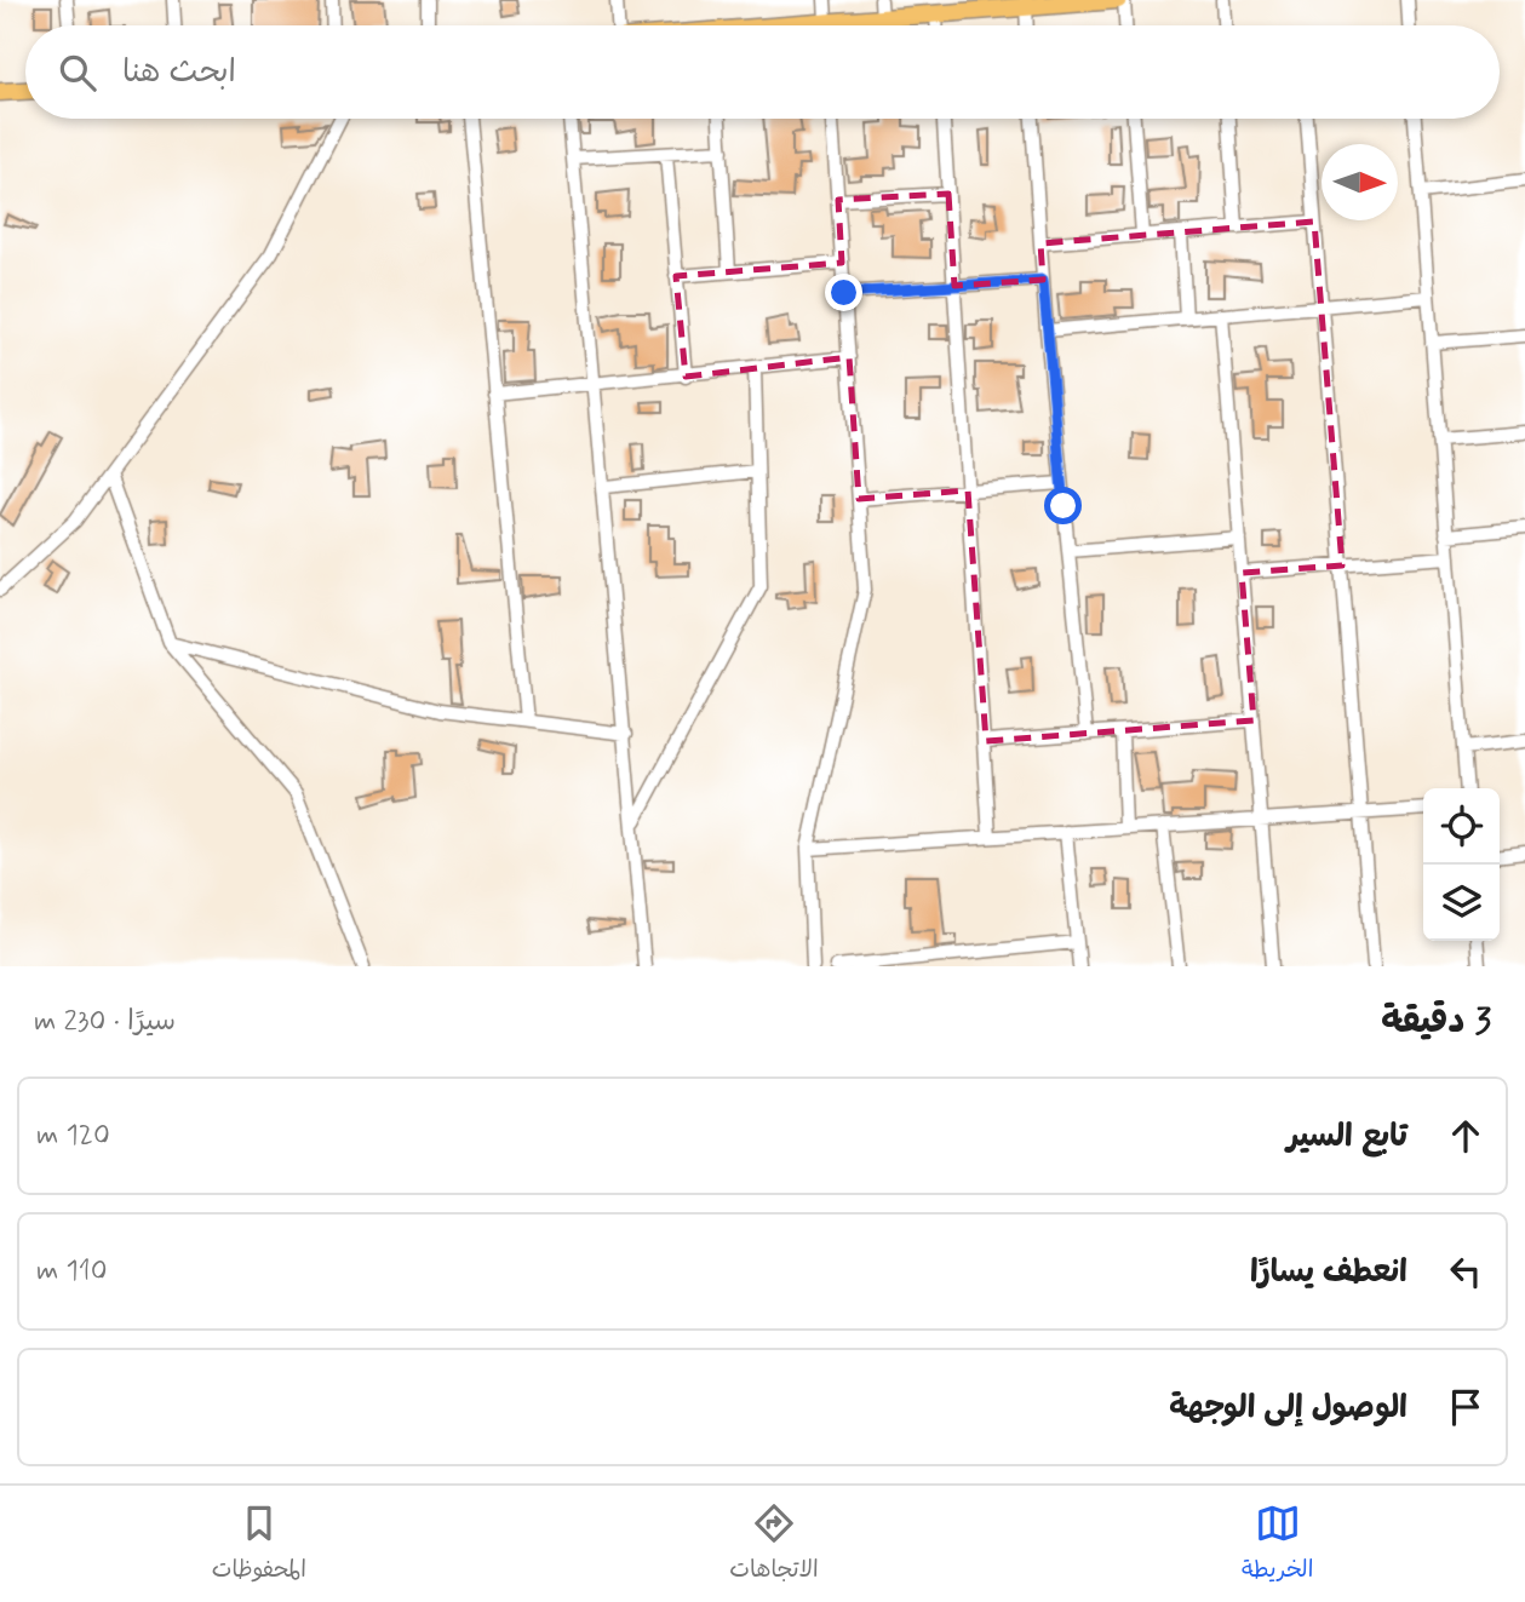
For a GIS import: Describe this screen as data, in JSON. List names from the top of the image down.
{
  "north": "right",
  "page": {
    "search": "ابحث هنا",
    "heading": ["3 دقيقة", "سيرًا · 230 m"],
    "list": [
      ["تابع السير", "120 m"],
      ["انعطف يسارًا", "110 m"],
      "الوصول إلى الوجهة"
    ],
    "nav": ["الخريطة", "الاتجاهات", "المحفوظات"]
  }
}
